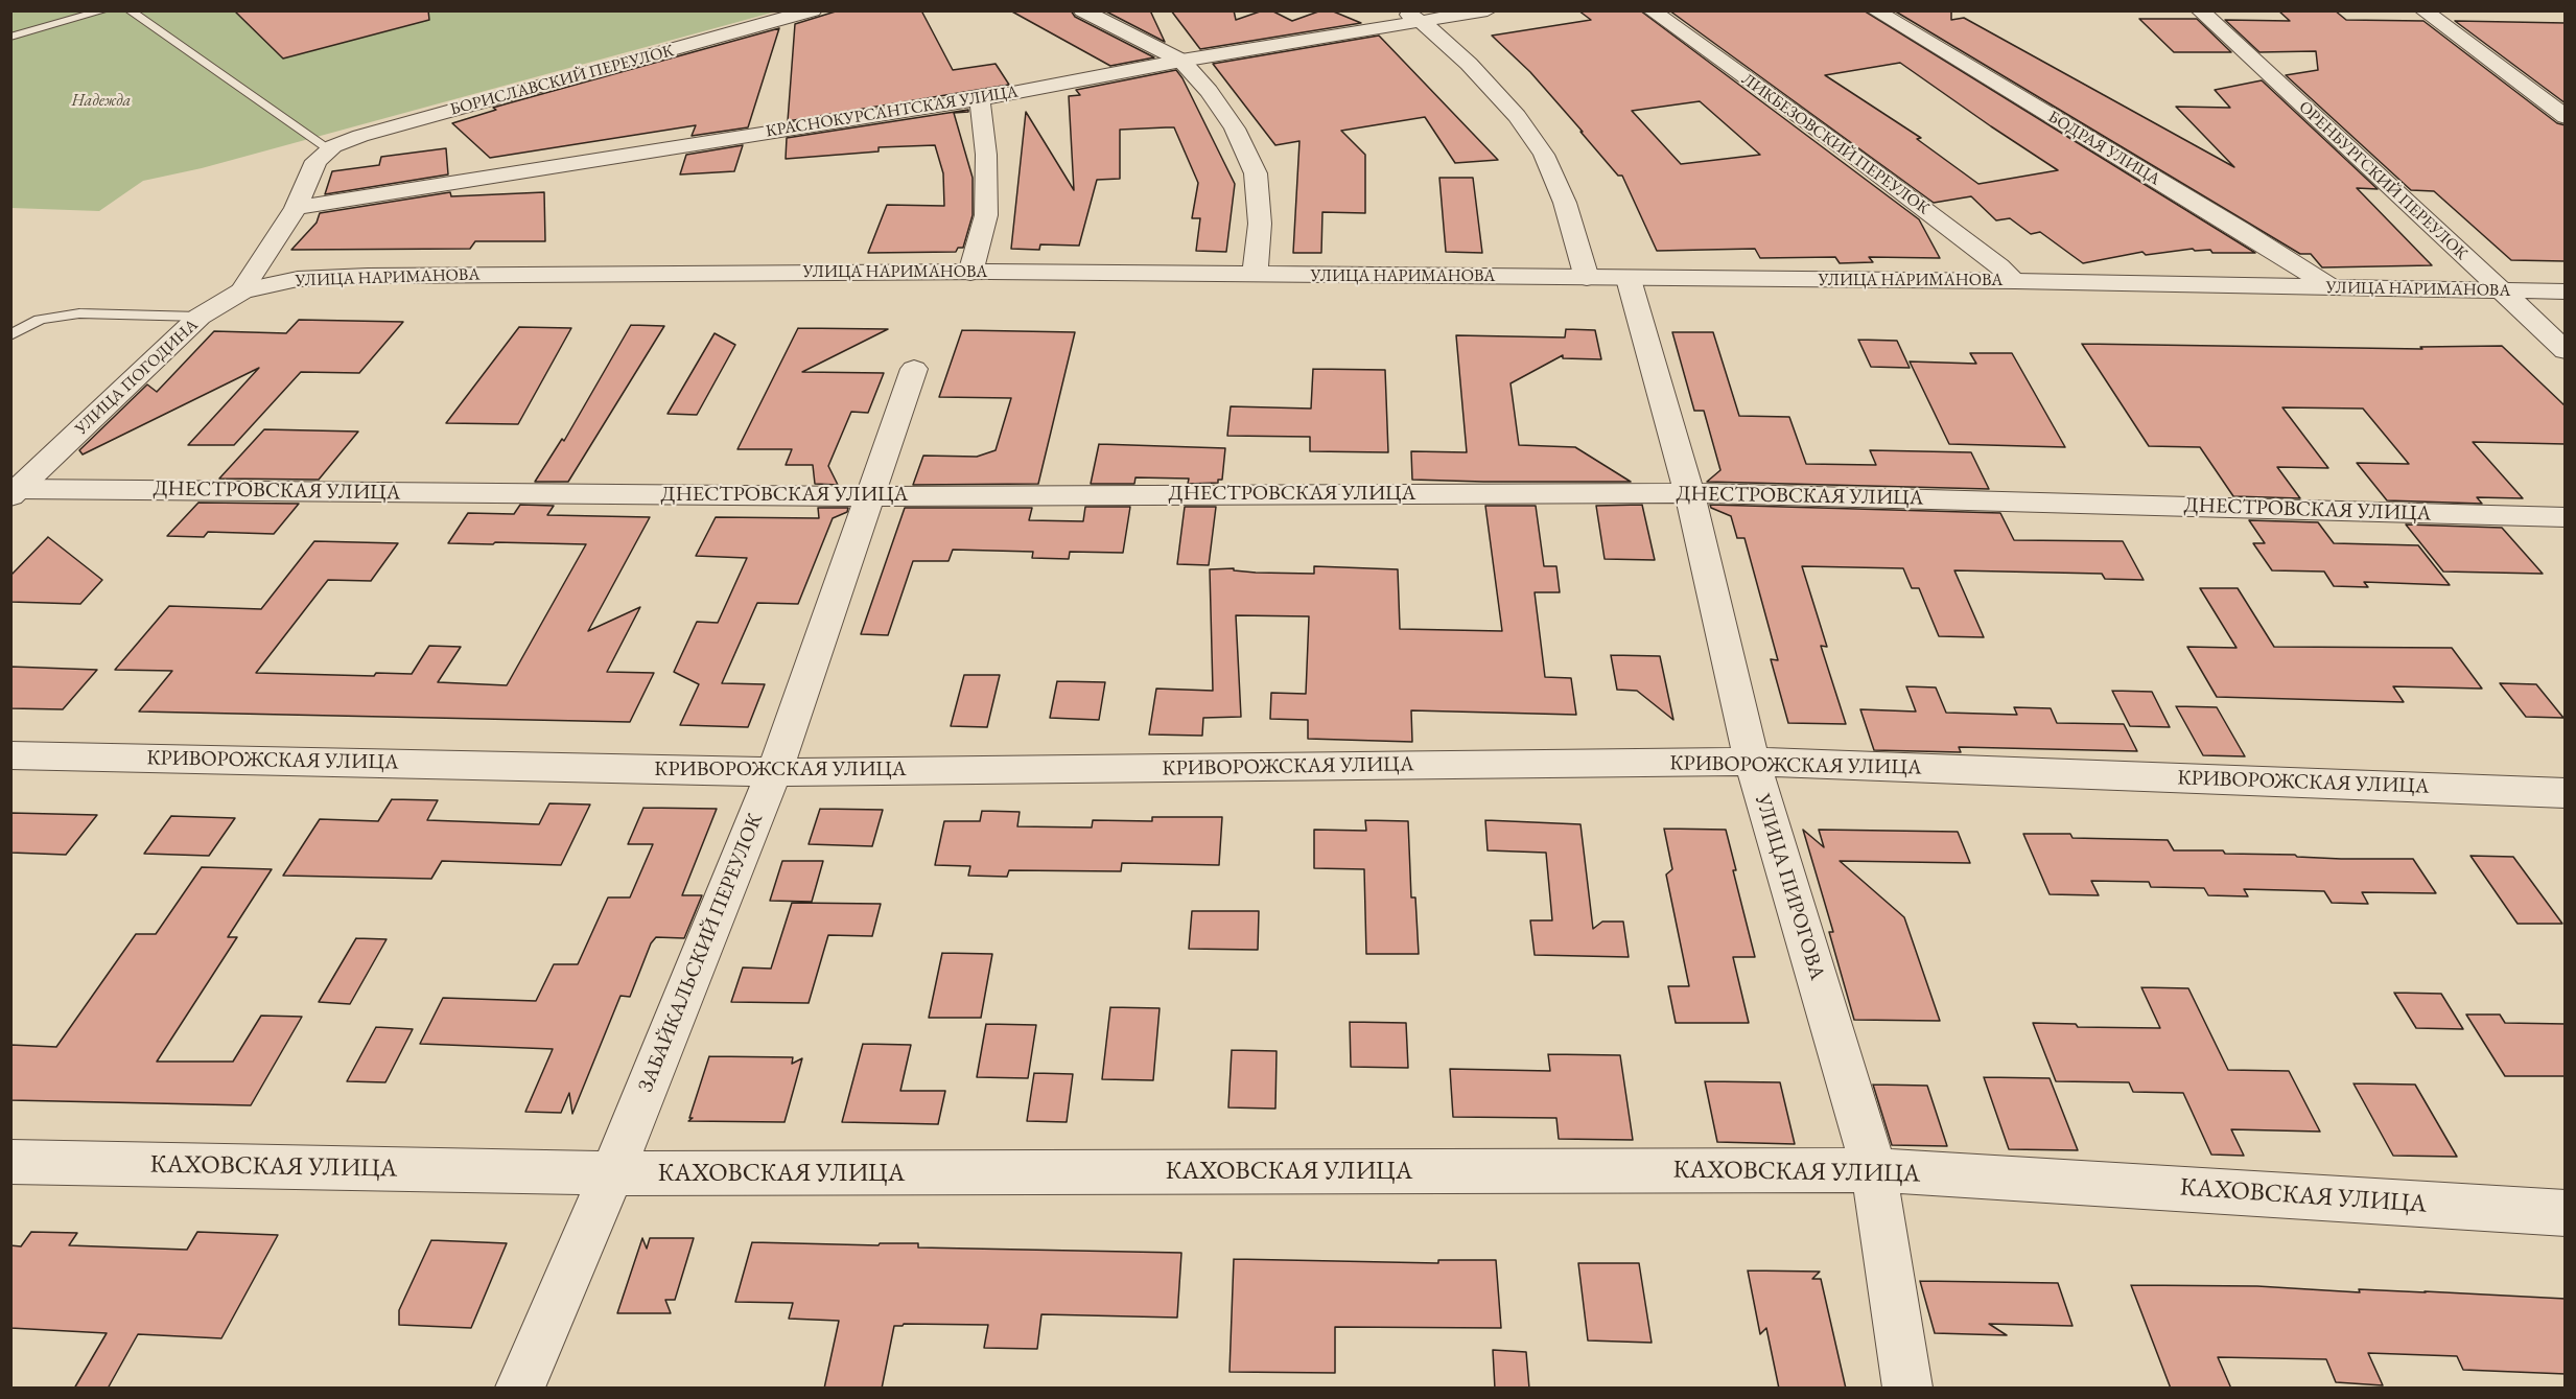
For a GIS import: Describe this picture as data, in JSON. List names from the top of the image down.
{
  "streets": {
    "street": [
      "БОРИСЛАВСКИЙ ПЕРЕУЛОК",
      "КРАСНОКУРСАНТСКАЯ УЛИЦА",
      "ЛИКБЕЗОВСКИЙ ПЕРЕУЛОК",
      "БОДРАЯ УЛИЦА",
      "ОРЕНБУРГСКИЙ ПЕРЕУЛОК",
      "УЛИЦА НАРИМАНОВА",
      "УЛИЦА ПОГОДИНА",
      "ДНЕСТРОВСКАЯ УЛИЦА",
      "КРИВОРОЖСКАЯ УЛИЦА",
      "УЛИЦА ПИРОГОВА",
      "ЗАБАЙКАЛЬСКИЙ ПЕРЕУЛОК",
      "КАХОВСКАЯ УЛИЦА"
    ]
  },
  "crossings": [
    ["БОРИСЛАВСКИЙ ПЕРЕУЛОК", "УЛИЦА ПОГОДИНА"],
    ["КРАСНОКУРСАНТСКАЯ УЛИЦА", "УЛИЦА ПОГОДИНА"],
    ["ЛИКБЕЗОВСКИЙ ПЕРЕУЛОК", "УЛИЦА НАРИМАНОВА"],
    ["БОДРАЯ УЛИЦА", "УЛИЦА НАРИМАНОВА"],
    ["ОРЕНБУРГСКИЙ ПЕРЕУЛОК", "УЛИЦА НАРИМАНОВА"],
    ["УЛИЦА НАРИМАНОВА", "УЛИЦА ПОГОДИНА"],
    ["УЛИЦА НАРИМАНОВА", "УЛИЦА ПИРОГОВА"],
    ["УЛИЦА ПОГОДИНА", "ДНЕСТРОВСКАЯ УЛИЦА"],
    ["ДНЕСТРОВСКАЯ УЛИЦА", "УЛИЦА ПИРОГОВА"],
    ["ДНЕСТРОВСКАЯ УЛИЦА", "ЗАБАЙКАЛЬСКИЙ ПЕРЕУЛОК"],
    ["КРИВОРОЖСКАЯ УЛИЦА", "УЛИЦА ПИРОГОВА"],
    ["КРИВОРОЖСКАЯ УЛИЦА", "ЗАБАЙКАЛЬСКИЙ ПЕРЕУЛОК"],
    ["УЛИЦА ПИРОГОВА", "КАХОВСКАЯ УЛИЦА"],
    ["ЗАБАЙКАЛЬСКИЙ ПЕРЕУЛОК", "КАХОВСКАЯ УЛИЦА"]
  ],
  "parks": ["Надежда"]
}
